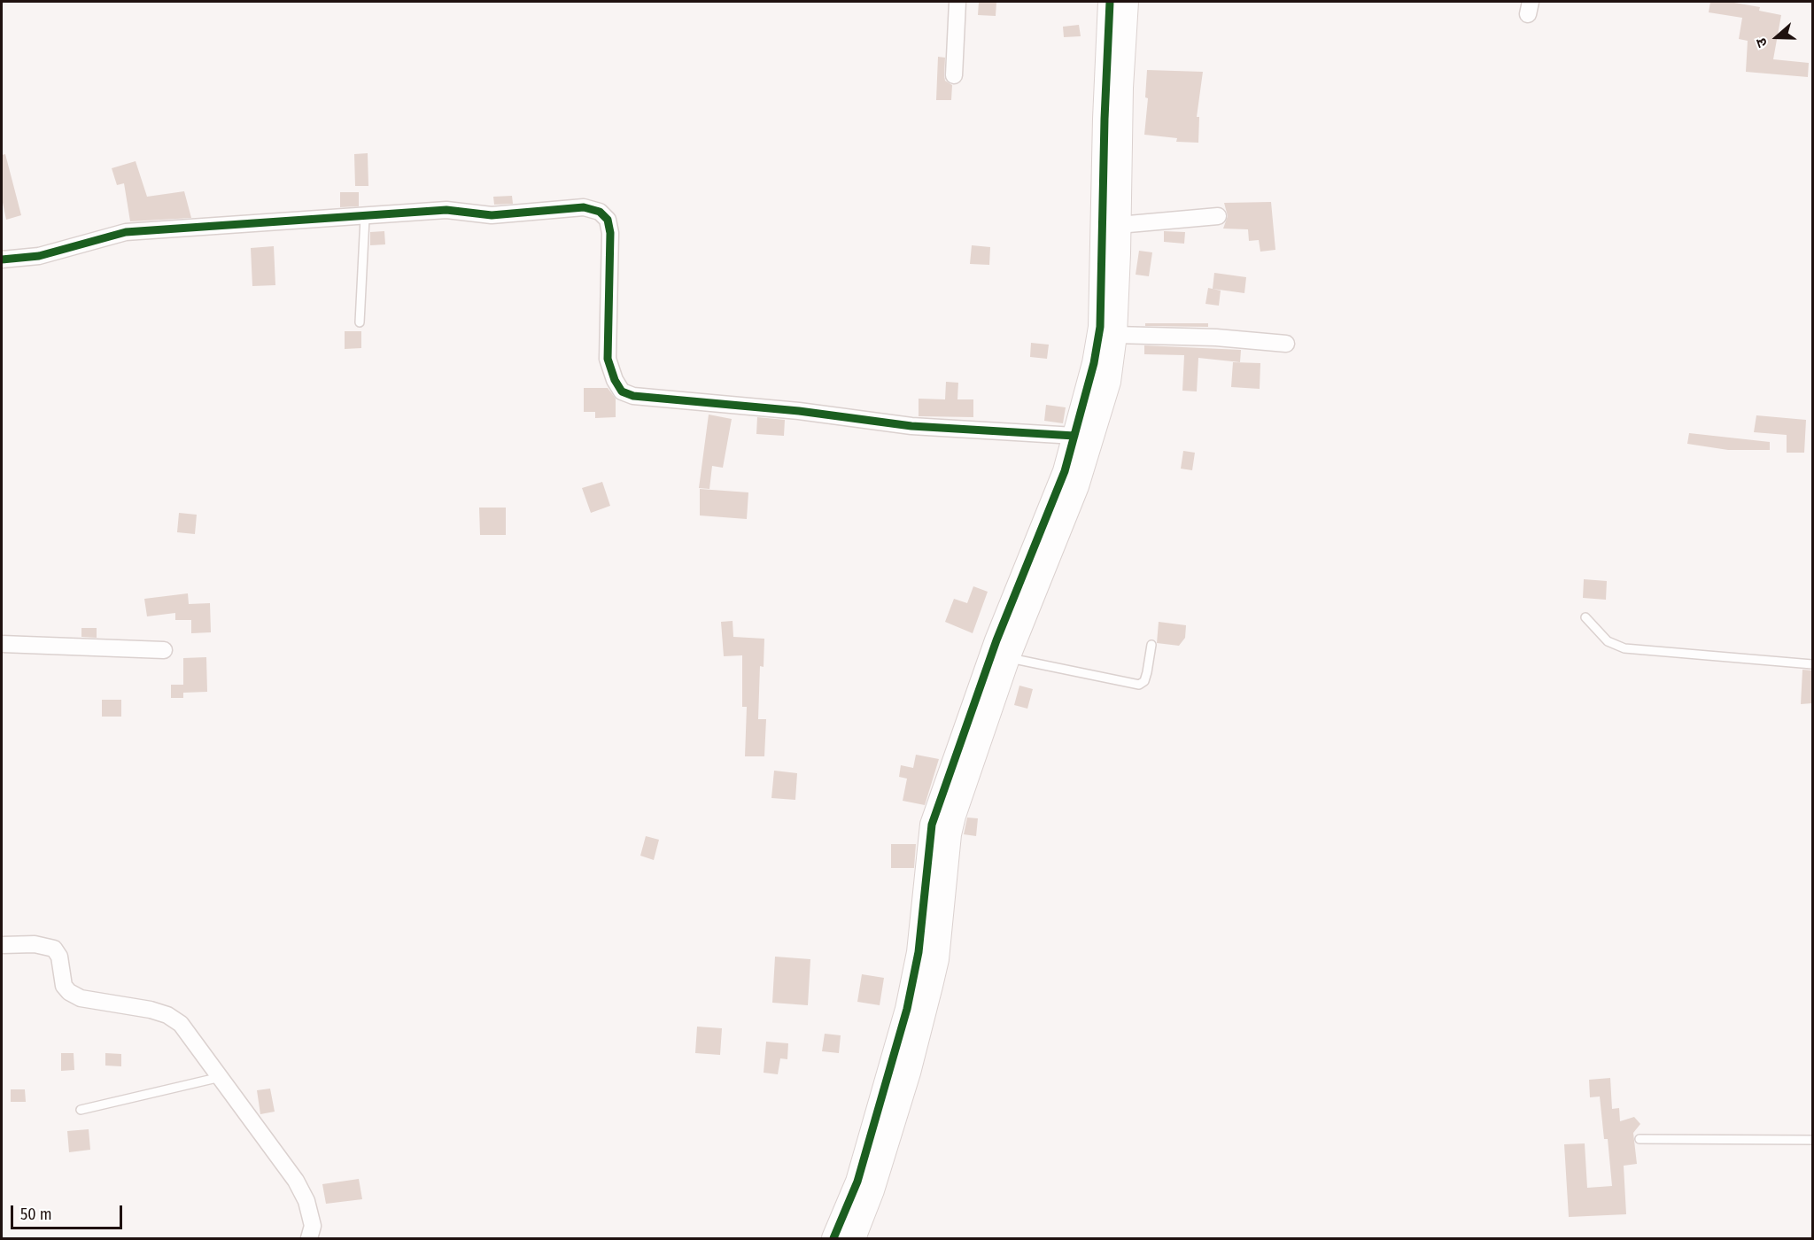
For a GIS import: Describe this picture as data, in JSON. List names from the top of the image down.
{
  "scale_bar": "50 m",
  "north": "left"
}
